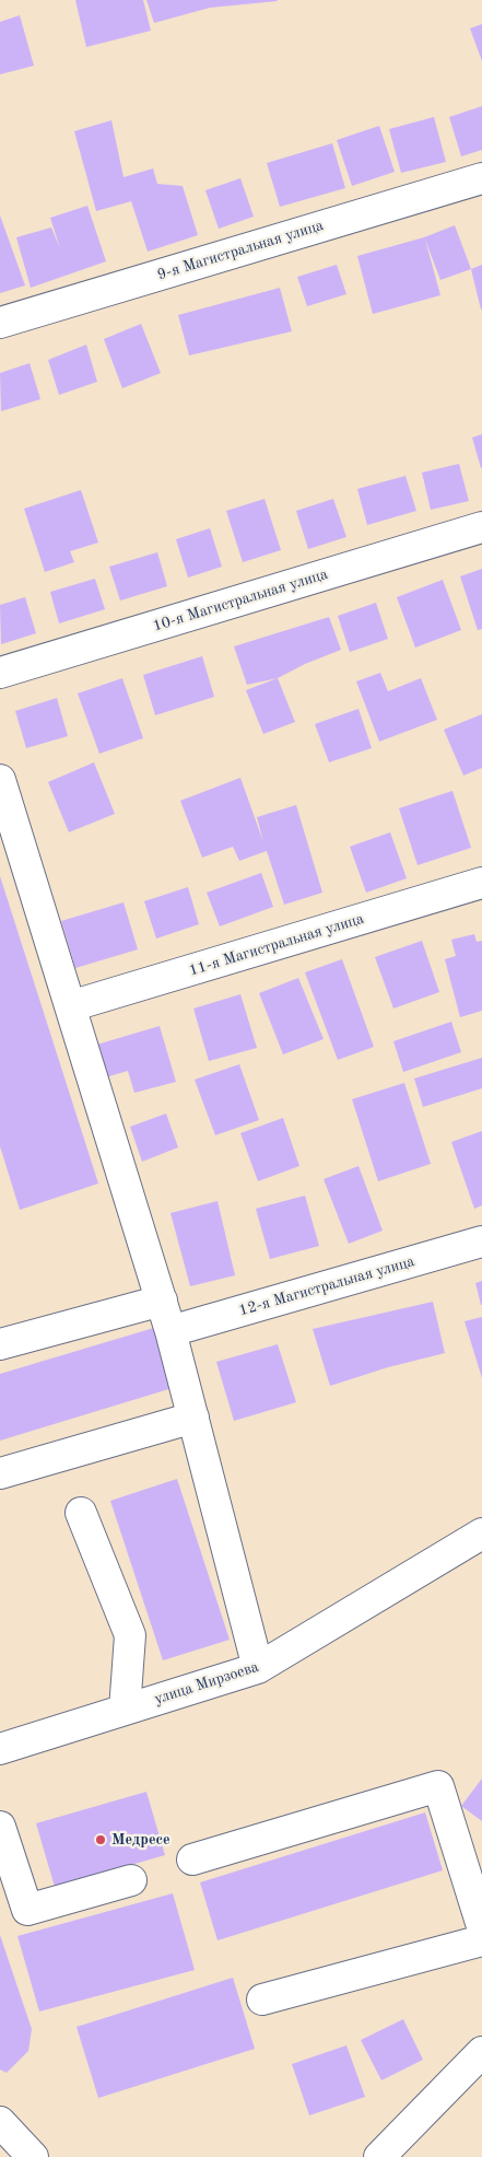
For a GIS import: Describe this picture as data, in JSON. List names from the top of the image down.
{
  "streets": {
    "street": [
      "9-я Магистральная улица",
      "10-я Магистральная улица",
      "11-я Магистральная улица",
      "12-я Магистральная улица",
      "улица Мирзоева"
    ]
  },
  "places": ["Медресе"]
}
